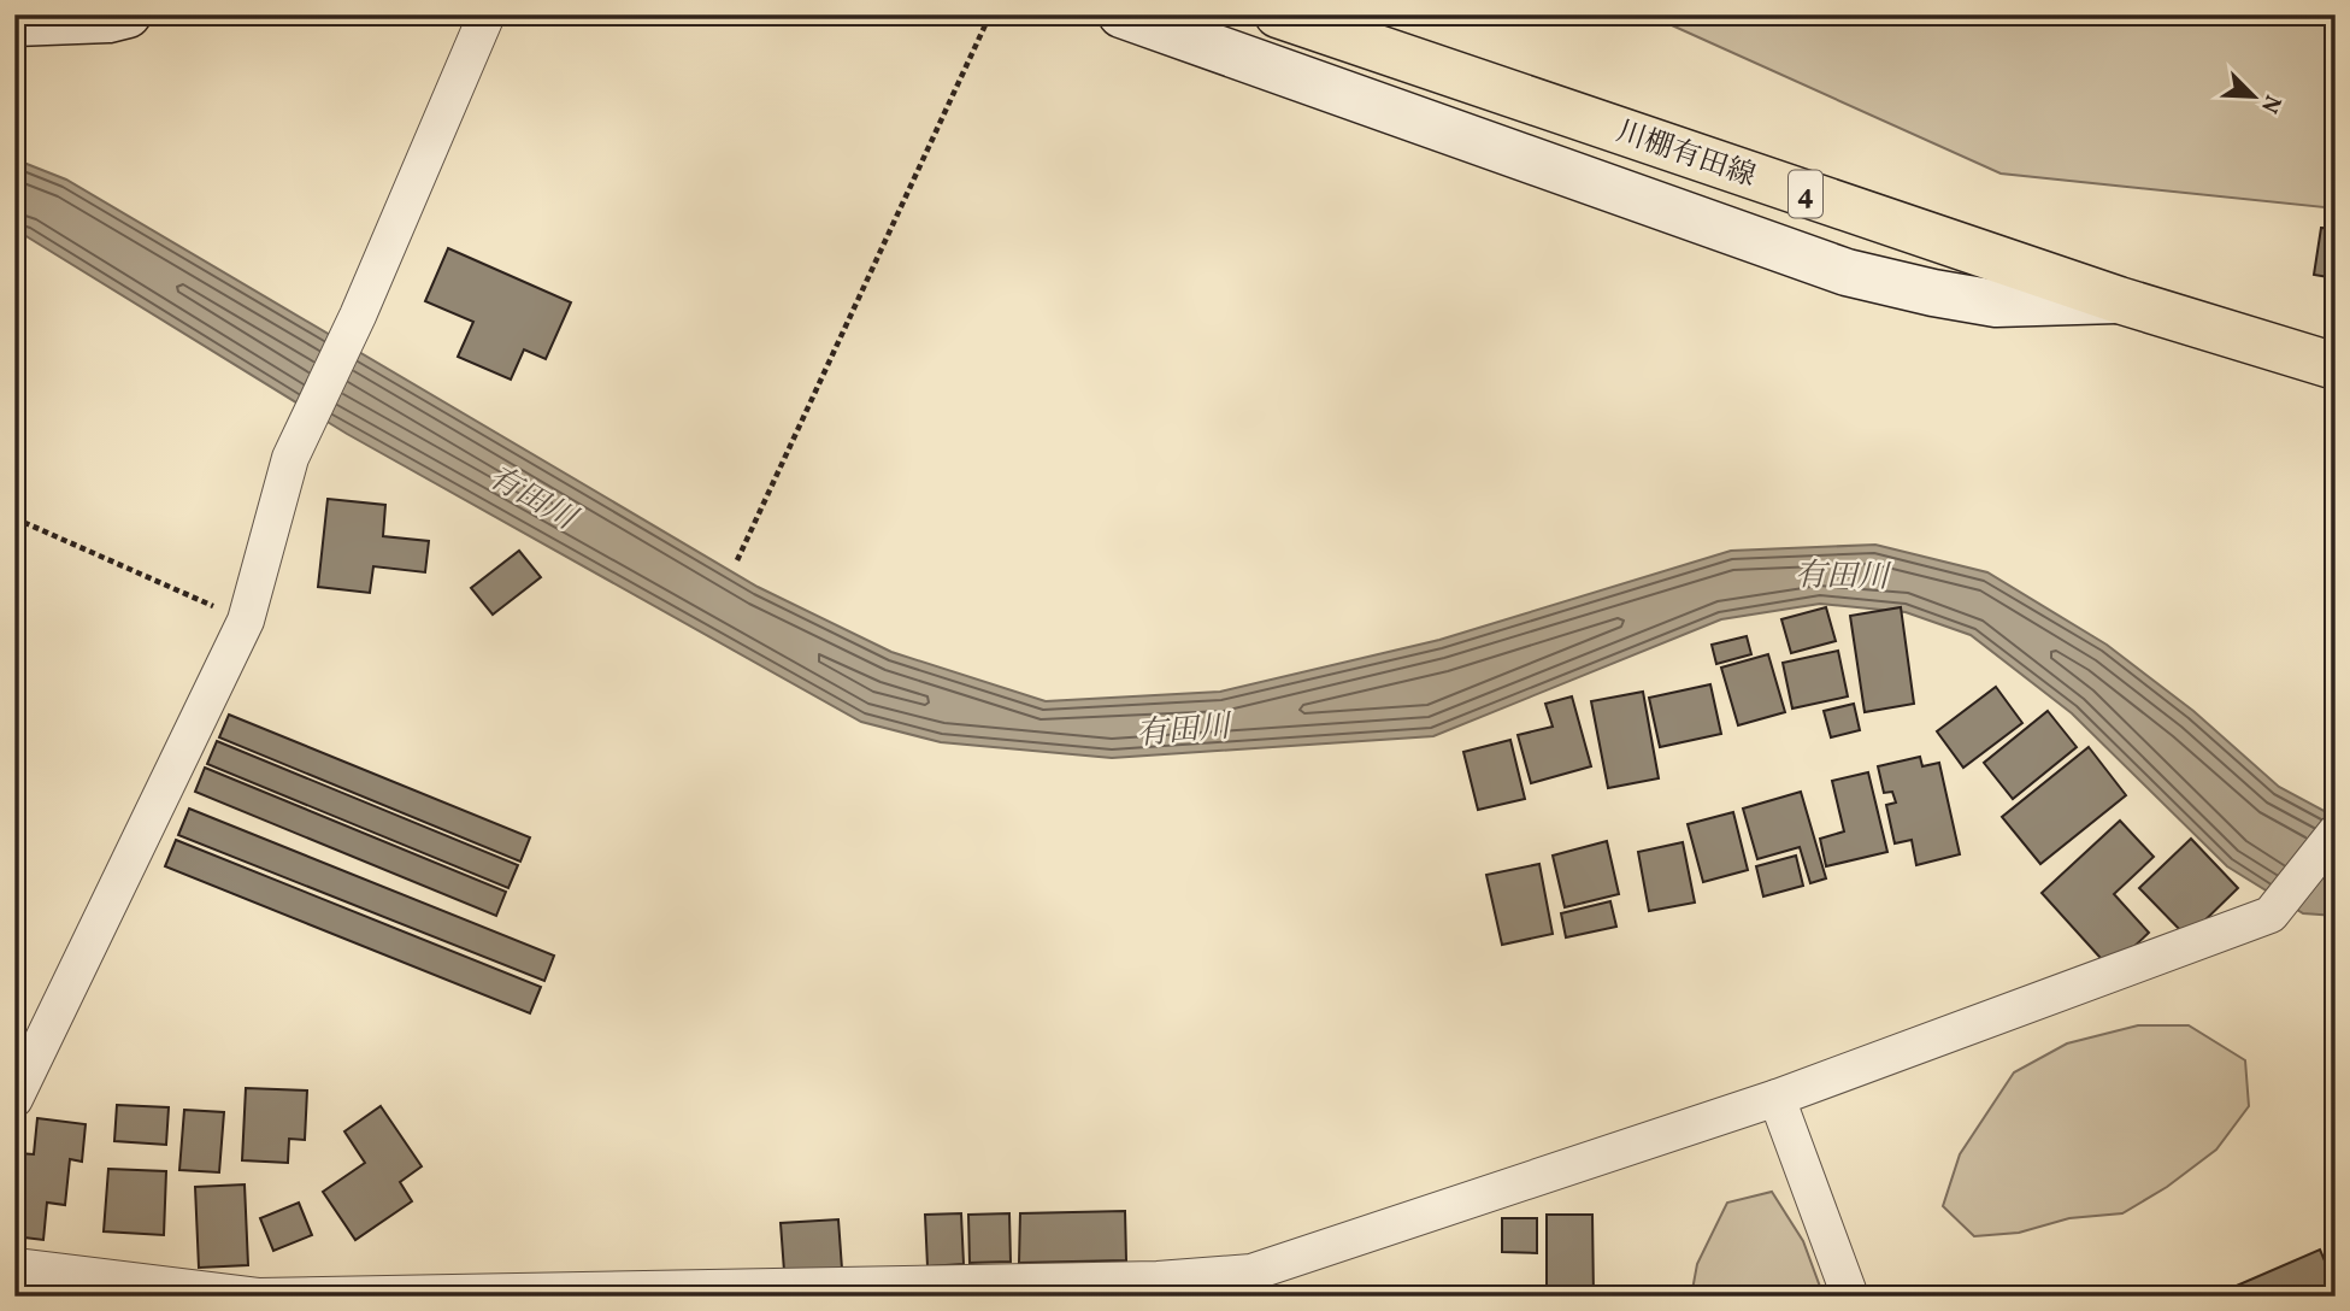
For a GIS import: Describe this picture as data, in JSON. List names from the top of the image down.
{
  "streets": {
    "main road": ["川棚有田線", "4"]
  },
  "water": ["有田川"],
  "north": "bottom right"
}
